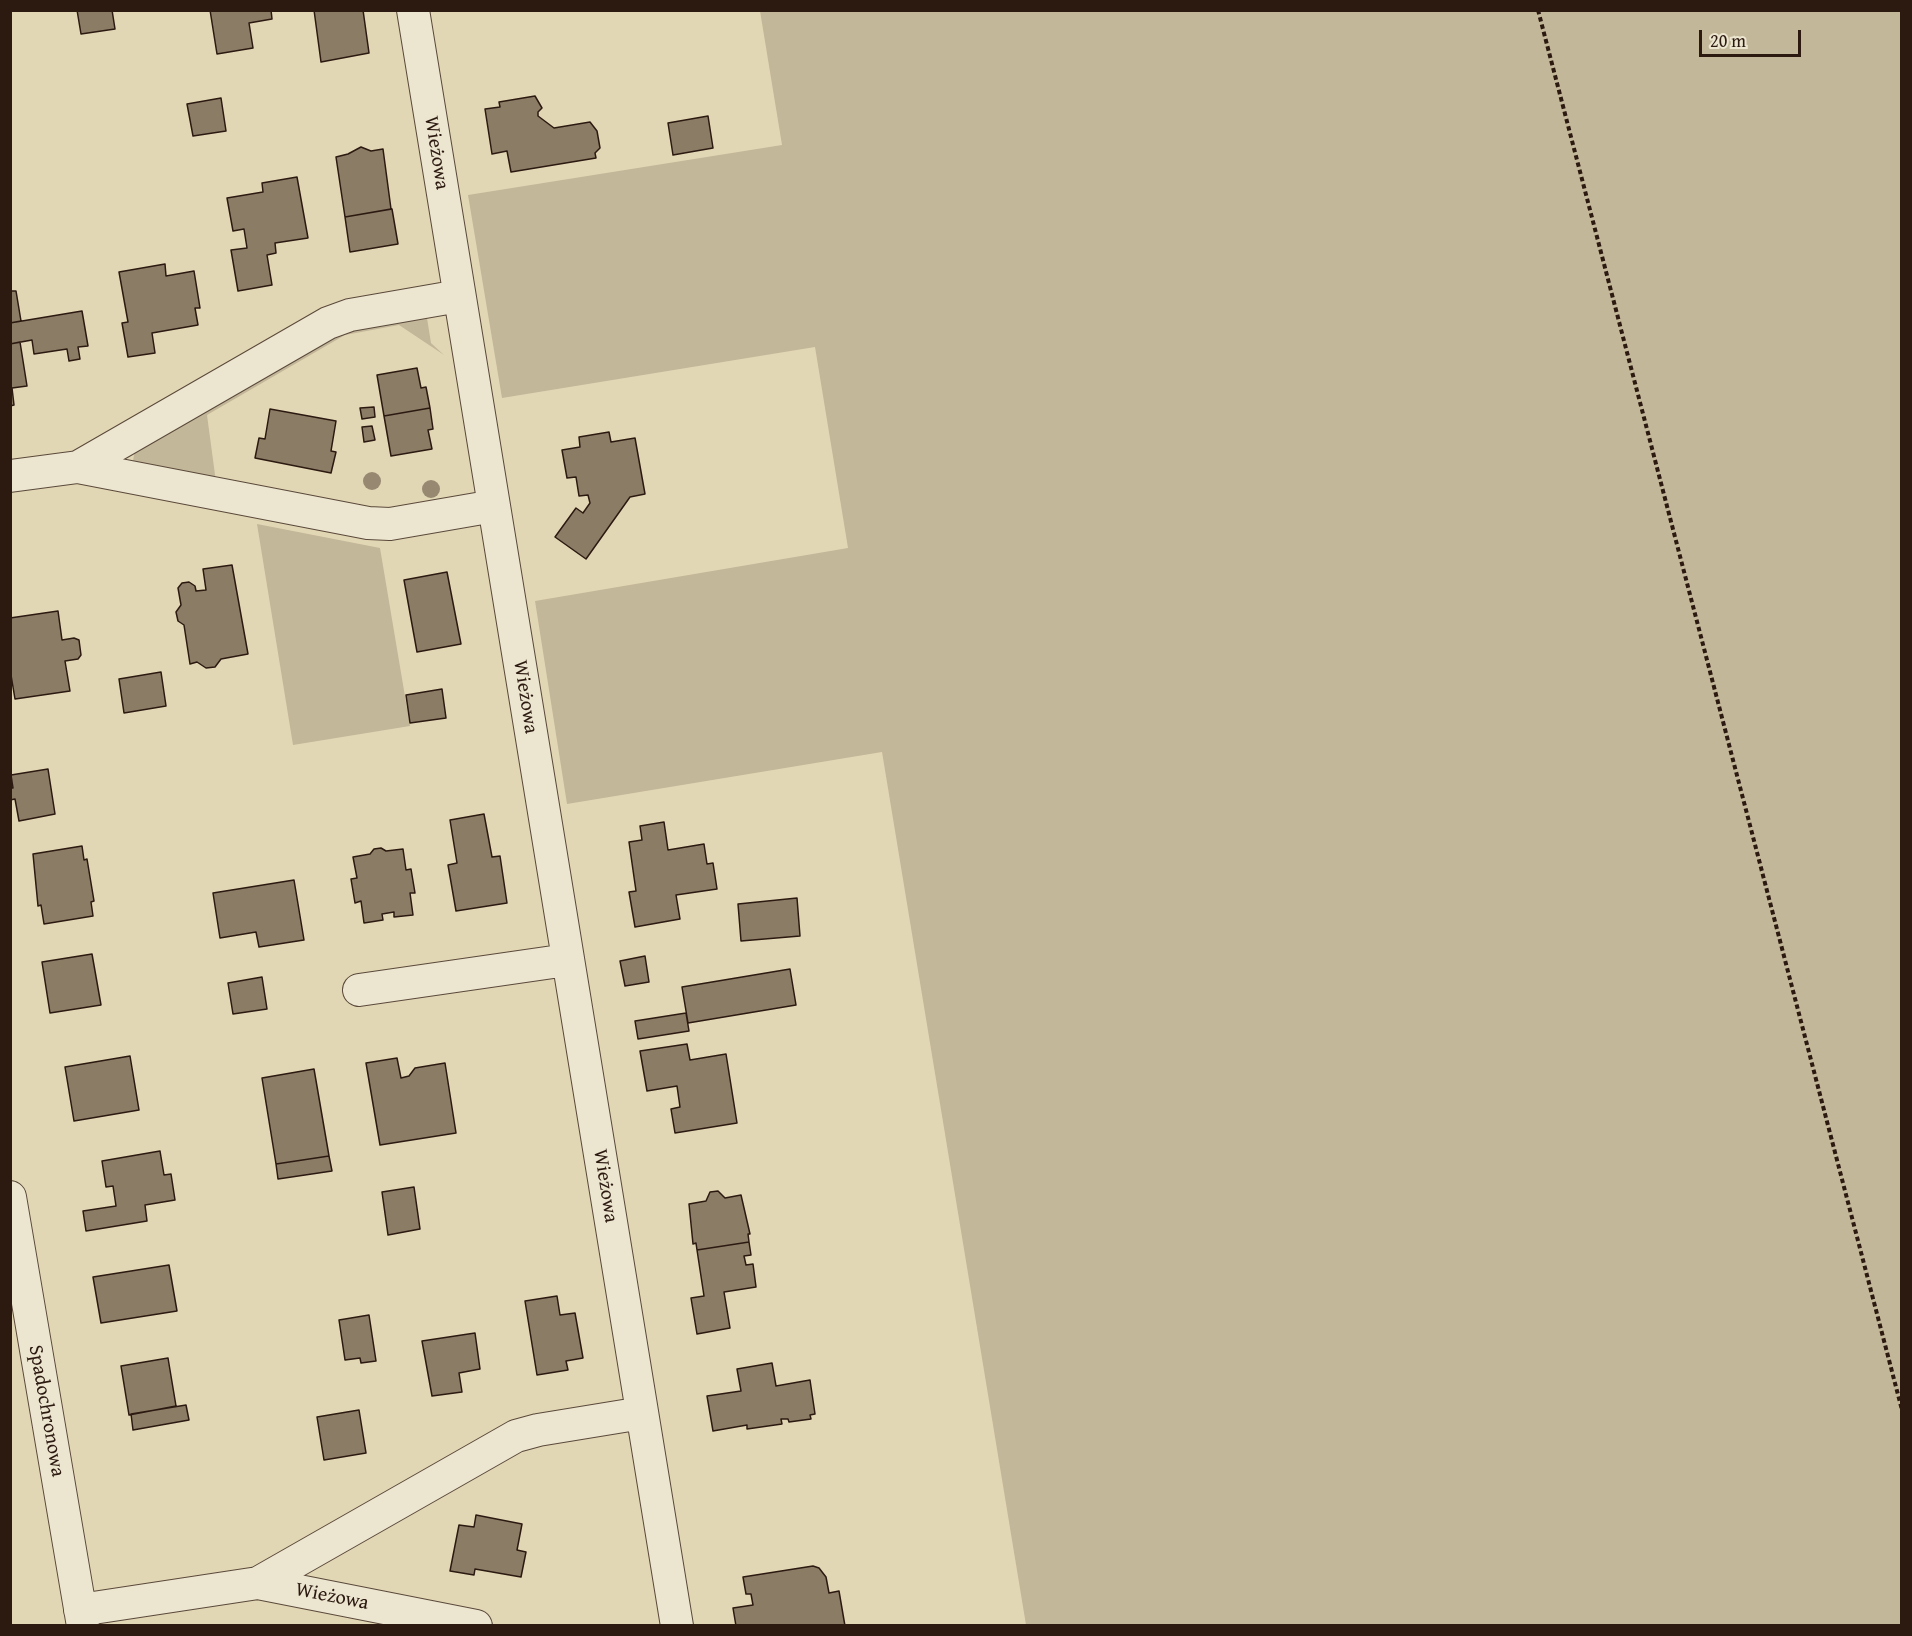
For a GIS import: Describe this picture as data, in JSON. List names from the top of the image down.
{
  "streets": {
    "street": ["Wieżowa", "Spadochronowa"]
  },
  "crossings": [
    ["Wieżowa", "Spadochronowa"]
  ],
  "scale_bar": "20 m"
}
